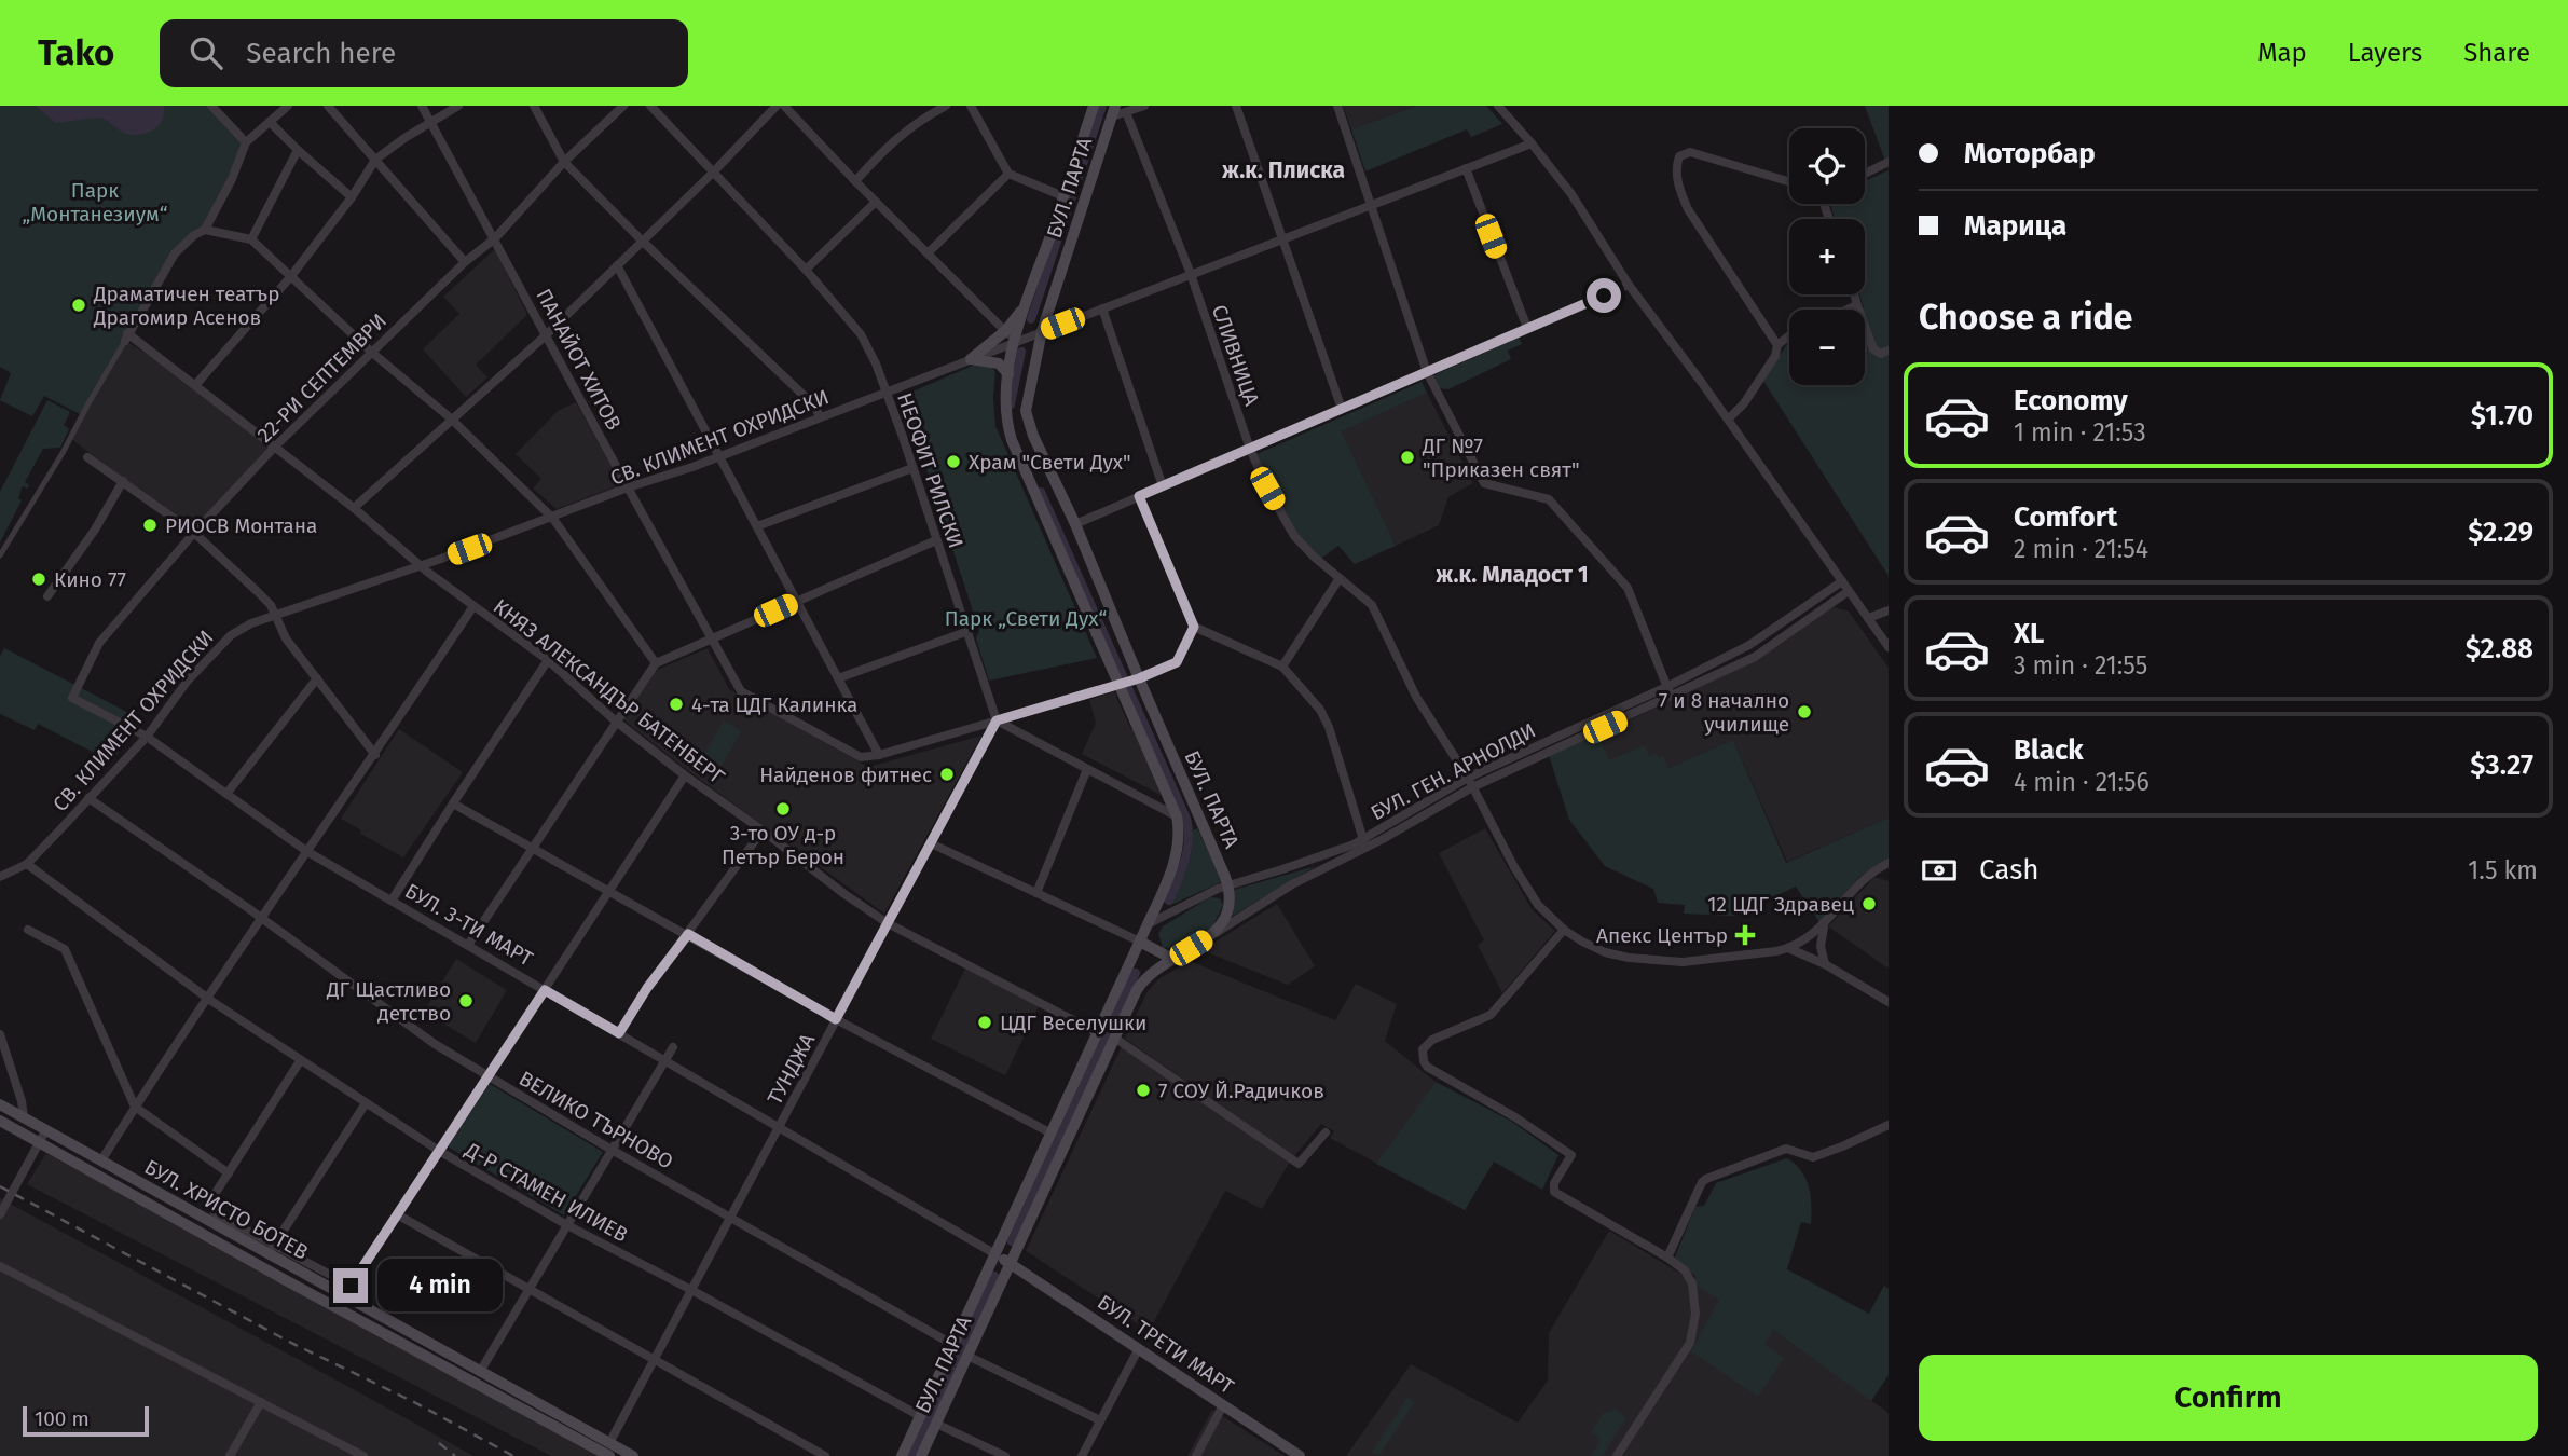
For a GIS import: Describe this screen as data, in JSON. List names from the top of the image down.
{
  "streets": {
    "main road": [
      "БУЛ. ПАРТА",
      "БУЛ. 3-ТИ МАРТ",
      "БУЛ. ХРИСТО БОТЕВ",
      "БУЛ. ТРЕТИ МАРТ"
    ],
    "street": [
      "СЛИВНИЦА",
      "ПАНАЙОТ ХИТОВ",
      "22-РИ СЕПТЕМВРИ",
      "СВ. КЛИМЕНТ ОХРИДСКИ",
      "НЕОФИТ РИЛСКИ",
      "КНЯЗ АЛЕКСАНДЪР БАТЕНБЕРГ",
      "БУЛ. ГЕН. АРНОЛДИ",
      "ТУНДЖА",
      "ВЕЛИКО ТЪРНОВО",
      "Д-Р СТАМЕН ИЛИЕВ"
    ]
  },
  "crossings": [
    ["БУЛ. ПАРТА", "СЛИВНИЦА"],
    ["БУЛ. ПАРТА", "СВ. КЛИМЕНТ ОХРИДСКИ"],
    ["БУЛ. ПАРТА", "КНЯЗ АЛЕКСАНДЪР БАТЕНБЕРГ"],
    ["БУЛ. ПАРТА", "БУЛ. ГЕН. АРНОЛДИ"],
    ["БУЛ. ПАРТА", "БУЛ. 3-ТИ МАРТ"],
    ["БУЛ. ПАРТА", "ВЕЛИКО ТЪРНОВО"],
    ["БУЛ. ПАРТА", "Д-Р СТАМЕН ИЛИЕВ"],
    ["БУЛ. ПАРТА", "БУЛ. ТРЕТИ МАРТ"],
    ["СЛИВНИЦА", "СВ. КЛИМЕНТ ОХРИДСКИ"],
    ["СЛИВНИЦА", "БУЛ. ГЕН. АРНОЛДИ"],
    ["ПАНАЙОТ ХИТОВ", "22-РИ СЕПТЕМВРИ"],
    ["ПАНАЙОТ ХИТОВ", "СВ. КЛИМЕНТ ОХРИДСКИ"],
    ["22-РИ СЕПТЕМВРИ", "КНЯЗ АЛЕКСАНДЪР БАТЕНБЕРГ"],
    ["22-РИ СЕПТЕМВРИ", "БУЛ. 3-ТИ МАРТ"],
    ["СВ. КЛИМЕНТ ОХРИДСКИ", "НЕОФИТ РИЛСКИ"],
    ["СВ. КЛИМЕНТ ОХРИДСКИ", "КНЯЗ АЛЕКСАНДЪР БАТЕНБЕРГ"],
    ["СВ. КЛИМЕНТ ОХРИДСКИ", "БУЛ. 3-ТИ МАРТ"],
    ["СВ. КЛИМЕНТ ОХРИДСКИ", "ВЕЛИКО ТЪРНОВО"],
    ["СВ. КЛИМЕНТ ОХРИДСКИ", "Д-Р СТАМЕН ИЛИЕВ"],
    ["НЕОФИТ РИЛСКИ", "ТУНДЖА"],
    ["КНЯЗ АЛЕКСАНДЪР БАТЕНБЕРГ", "ТУНДЖА"],
    ["БУЛ. 3-ТИ МАРТ", "ТУНДЖА"],
    ["БУЛ. 3-ТИ МАРТ", "БУЛ. ТРЕТИ МАРТ"],
    ["ТУНДЖА", "ВЕЛИКО ТЪРНОВО"],
    ["ТУНДЖА", "Д-Р СТАМЕН ИЛИЕВ"],
    ["ТУНДЖА", "БУЛ. ХРИСТО БОТЕВ"]
  ],
  "districts": ["ж.к. Плиска", "ж.к. Младост 1"],
  "parks": ["Парк „Монтанезиум“", "Парк „Свети Дух“"],
  "places": {
    "other": [
      "Драматичен театър Драгомир Асенов",
      "ДГ №7 \"Приказен свят\"",
      "Храм \"Свети Дух\"",
      "РИОСВ Монтана",
      "Кино 77",
      "4-та ЦДГ Калинка",
      "7 и 8 начално училище",
      "Найденов фитнес",
      "3-то ОУ д-р Петър Берон",
      "12 ЦДГ Здравец",
      "ДГ Щастливо детство",
      "ЦДГ Веселушки",
      "7 СОУ Й.Радичков"
    ],
    "health": ["Апекс Център"]
  },
  "scale_bar": "100 m",
  "page": {
    "header": "Tako",
    "search": "Search here",
    "nav": ["Map", "Layers", "Share"],
    "banner": ["Моторбар", "Марица"],
    "map_buttons": ["+", "−"],
    "heading": "Choose a ride",
    "list": [
      {
        "name": "Economy",
        "note": "1 min · 21:53",
        "value": "$1.70"
      },
      {
        "name": "Comfort",
        "note": "2 min · 21:54",
        "value": "$2.29"
      },
      {
        "name": "XL",
        "note": "3 min · 21:55",
        "value": "$2.88"
      },
      {
        "name": "Black",
        "note": "4 min · 21:56",
        "value": "$3.27"
      }
    ],
    "pay": ["Cash", "1.5 km"],
    "bubble": "4 min",
    "buttons": "Confirm",
    "scale": "100 m"
  }
}
